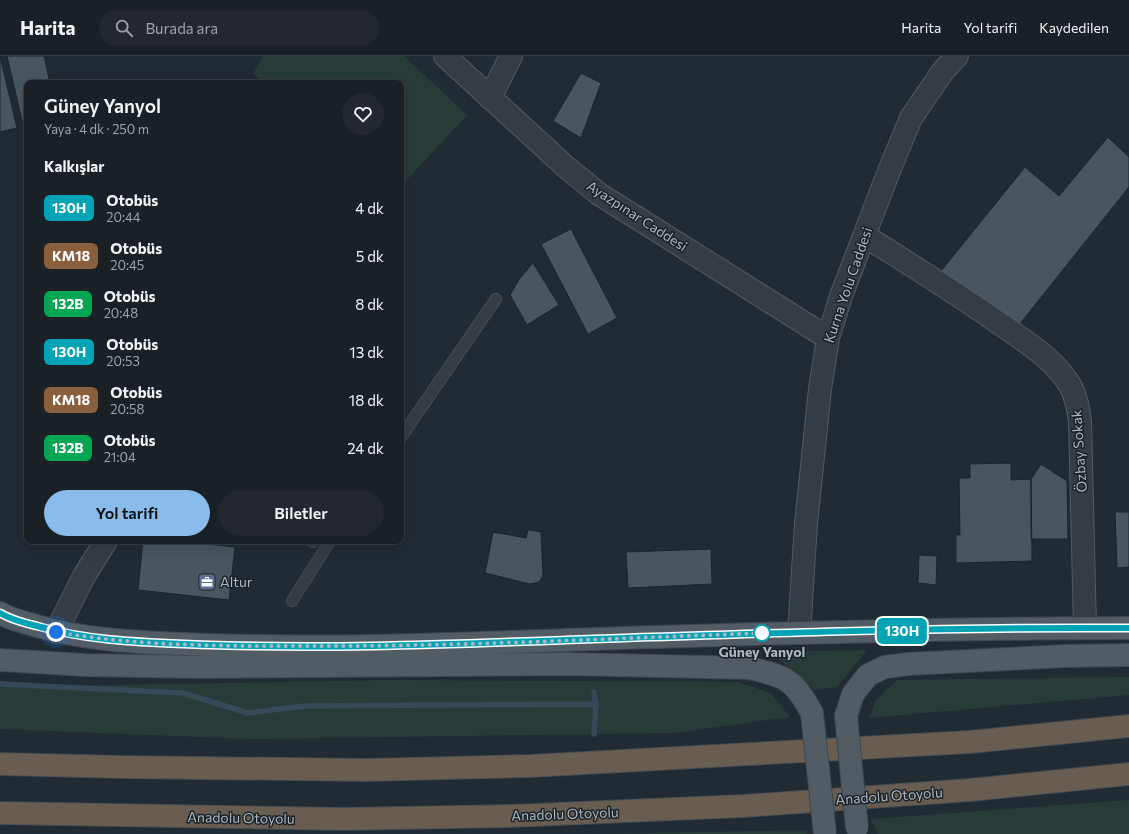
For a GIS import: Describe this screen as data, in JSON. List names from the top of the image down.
{
  "streets": {
    "highway": ["Anadolu Otoyolu"],
    "street": ["Ayazpınar Caddesi", "Kurna Yolu Caddesi", "Özbay Sokak"]
  },
  "crossings": [
    ["Ayazpınar Caddesi", "Kurna Yolu Caddesi"],
    ["Kurna Yolu Caddesi", "Özbay Sokak"]
  ],
  "places": {
    "office": ["Altur"],
    "other": ["Güney Yanyol"]
  },
  "lines": ["bus line 130H"],
  "page": {
    "header": "Harita",
    "search": "Burada ara",
    "nav": ["Harita", "Yol tarifi", "Kaydedilen"],
    "on_map": "130H",
    "heading": [
      ["Güney Yanyol", "Yaya · 4 dk · 250 m"],
      "Kalkışlar"
    ],
    "list": [
      {
        "mark": "130H",
        "name": "Otobüs",
        "note": "20:44",
        "value": "4 dk"
      },
      {
        "mark": "KM18",
        "name": "Otobüs",
        "note": "20:45",
        "value": "5 dk"
      },
      {
        "mark": "132B",
        "name": "Otobüs",
        "note": "20:48",
        "value": "8 dk"
      },
      {
        "mark": "130H",
        "name": "Otobüs",
        "note": "20:53",
        "value": "13 dk"
      },
      {
        "mark": "KM18",
        "name": "Otobüs",
        "note": "20:58",
        "value": "18 dk"
      },
      {
        "mark": "132B",
        "name": "Otobüs",
        "note": "21:04",
        "value": "24 dk"
      }
    ],
    "buttons": ["Yol tarifi", "Biletler"]
  }
}
